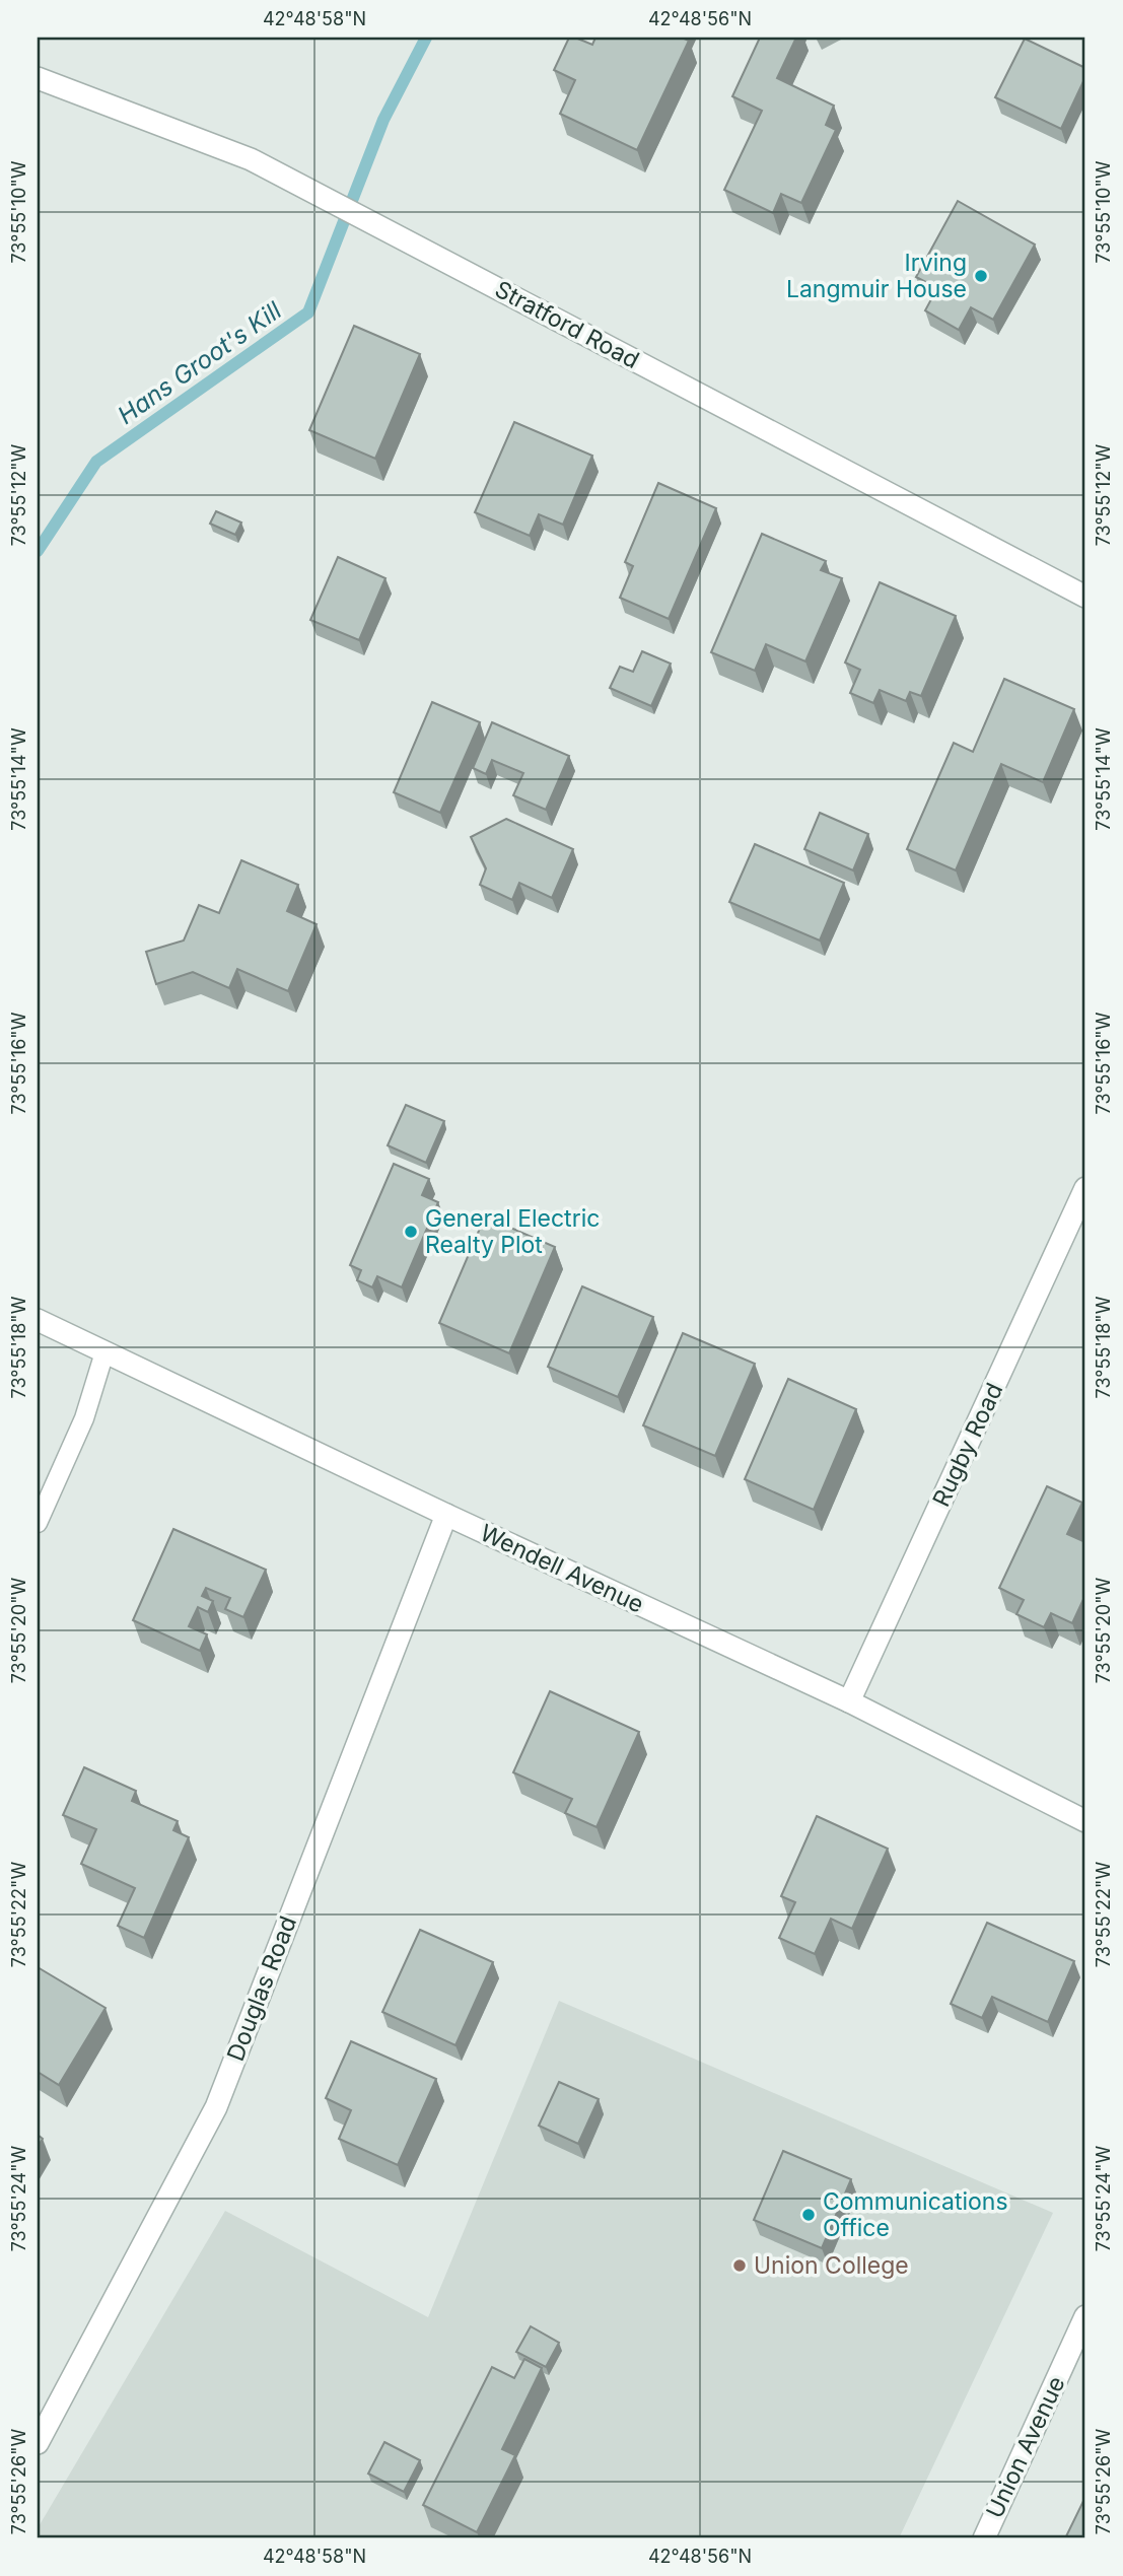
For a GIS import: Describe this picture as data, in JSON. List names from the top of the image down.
{
  "streets": {
    "street": [
      "Stratford Road",
      "Rugby Road",
      "Wendell Avenue",
      "Douglas Road",
      "Union Avenue"
    ]
  },
  "crossings": [
    ["Rugby Road", "Wendell Avenue"],
    ["Wendell Avenue", "Douglas Road"]
  ],
  "water": ["Hans Groot's Kill"],
  "places": [
    "Irving Langmuir House",
    "General Electric Realty Plot",
    "Communications Office",
    "Union College"
  ],
  "coordinates": [
    "42°48'58\"N",
    "42°48'56\"N",
    "73°55'10\"W",
    "73°55'12\"W",
    "73°55'14\"W",
    "73°55'16\"W",
    "73°55'18\"W",
    "73°55'20\"W",
    "73°55'22\"W",
    "73°55'24\"W",
    "73°55'26\"W"
  ]
}
